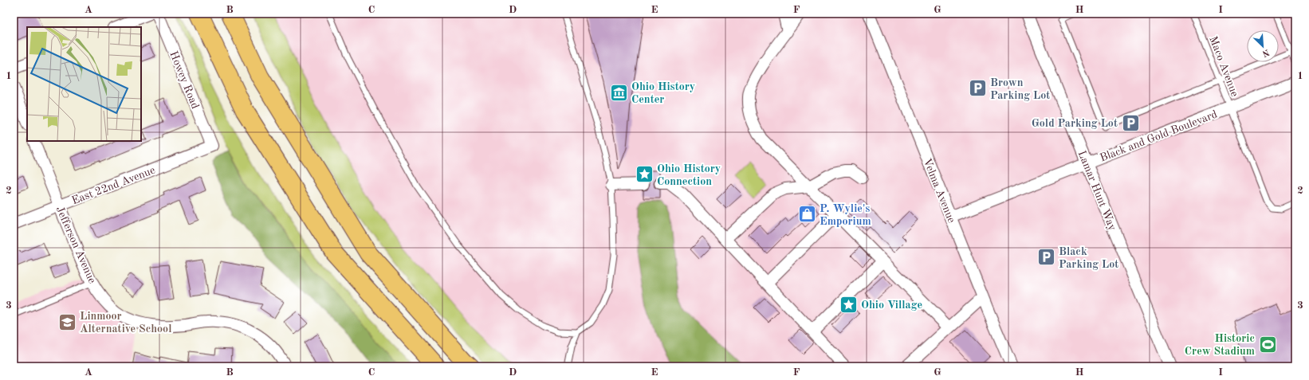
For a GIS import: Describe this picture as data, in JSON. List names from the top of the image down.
{
  "streets": {
    "street": [
      "Howey Road",
      "Black and Gold Boulevard",
      "East 22nd Avenue",
      "Velma Avenue",
      "Lamar Hunt Way",
      "Jefferson Avenue"
    ],
    "lane": ["Maco Avenue"]
  },
  "crossings": [
    ["Maco Avenue", "Black and Gold Boulevard"],
    ["Howey Road", "East 22nd Avenue"],
    ["Black and Gold Boulevard", "Velma Avenue"],
    ["Black and Gold Boulevard", "Lamar Hunt Way"],
    ["East 22nd Avenue", "Jefferson Avenue"]
  ],
  "places": {
    "parking": ["Brown Parking Lot", "Gold Parking Lot", "Black Parking Lot"],
    "museum": ["Ohio History Center"],
    "place": ["Ohio History Connection", "Ohio Village"],
    "shop": ["P. Wylie's Emporium"],
    "school or university": ["Linmoor Alternative School"],
    "sports": ["Historic Crew Stadium"]
  },
  "north": "bottom right",
  "grid": {
    "columns": [
      "A",
      "B",
      "C",
      "D",
      "E",
      "F",
      "G",
      "H",
      "I"
    ],
    "rows": ["1", "2", "3"]
  }
}
